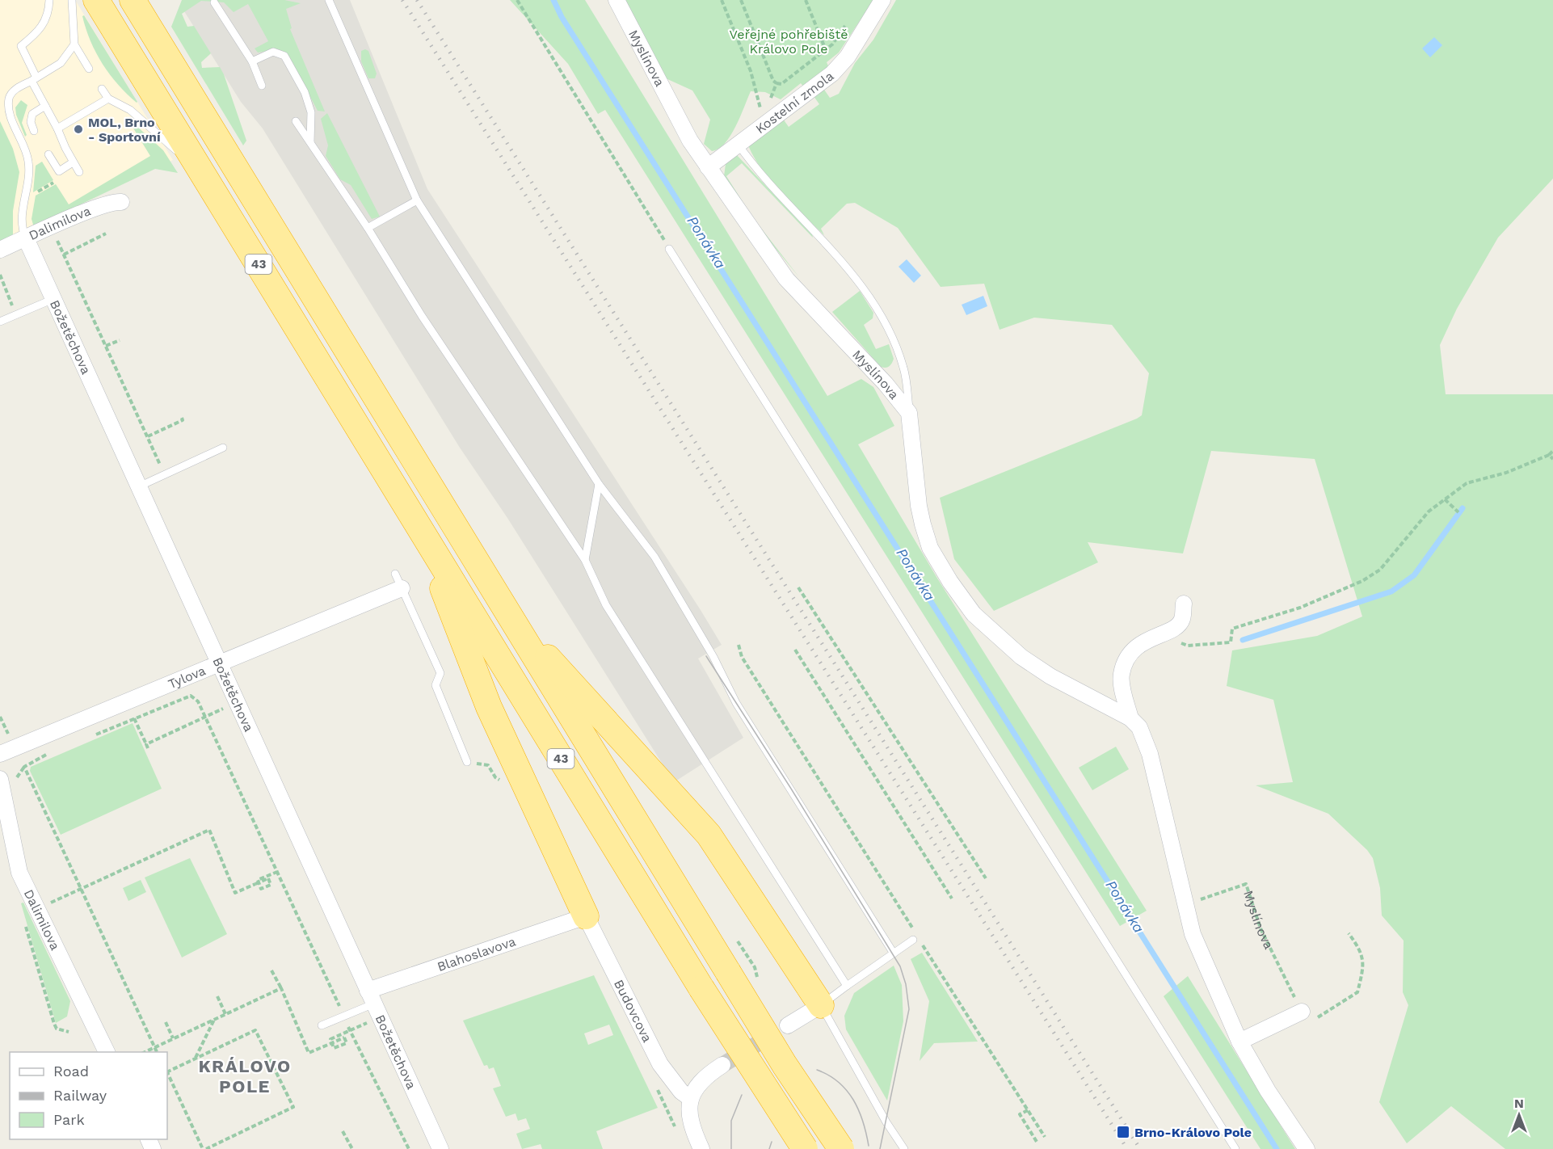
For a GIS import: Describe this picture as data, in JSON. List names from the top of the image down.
{
  "streets": {
    "highway": ["43"],
    "street": [
      "Myslínova",
      "Kostelní zmola",
      "Dalimilova",
      "Božetěchova",
      "Tylova",
      "Blahoslavova",
      "Budovcova"
    ]
  },
  "crossings": [
    ["Myslínova", "Kostelní zmola"],
    ["Dalimilova", "Božetěchova"],
    ["Božetěchova", "Tylova"],
    ["Božetěchova", "Blahoslavova"],
    ["Blahoslavova", "Budovcova"]
  ],
  "districts": ["KRÁLOVO POLE"],
  "water": ["Ponávka"],
  "parks": ["Veřejné pohřebiště Královo Pole"],
  "places": {
    "other": ["MOL, Brno - Sportovní"],
    "transit": ["Brno-Královo Pole"]
  },
  "legend": ["Road", "Railway", "Park"],
  "north": "top"
}
